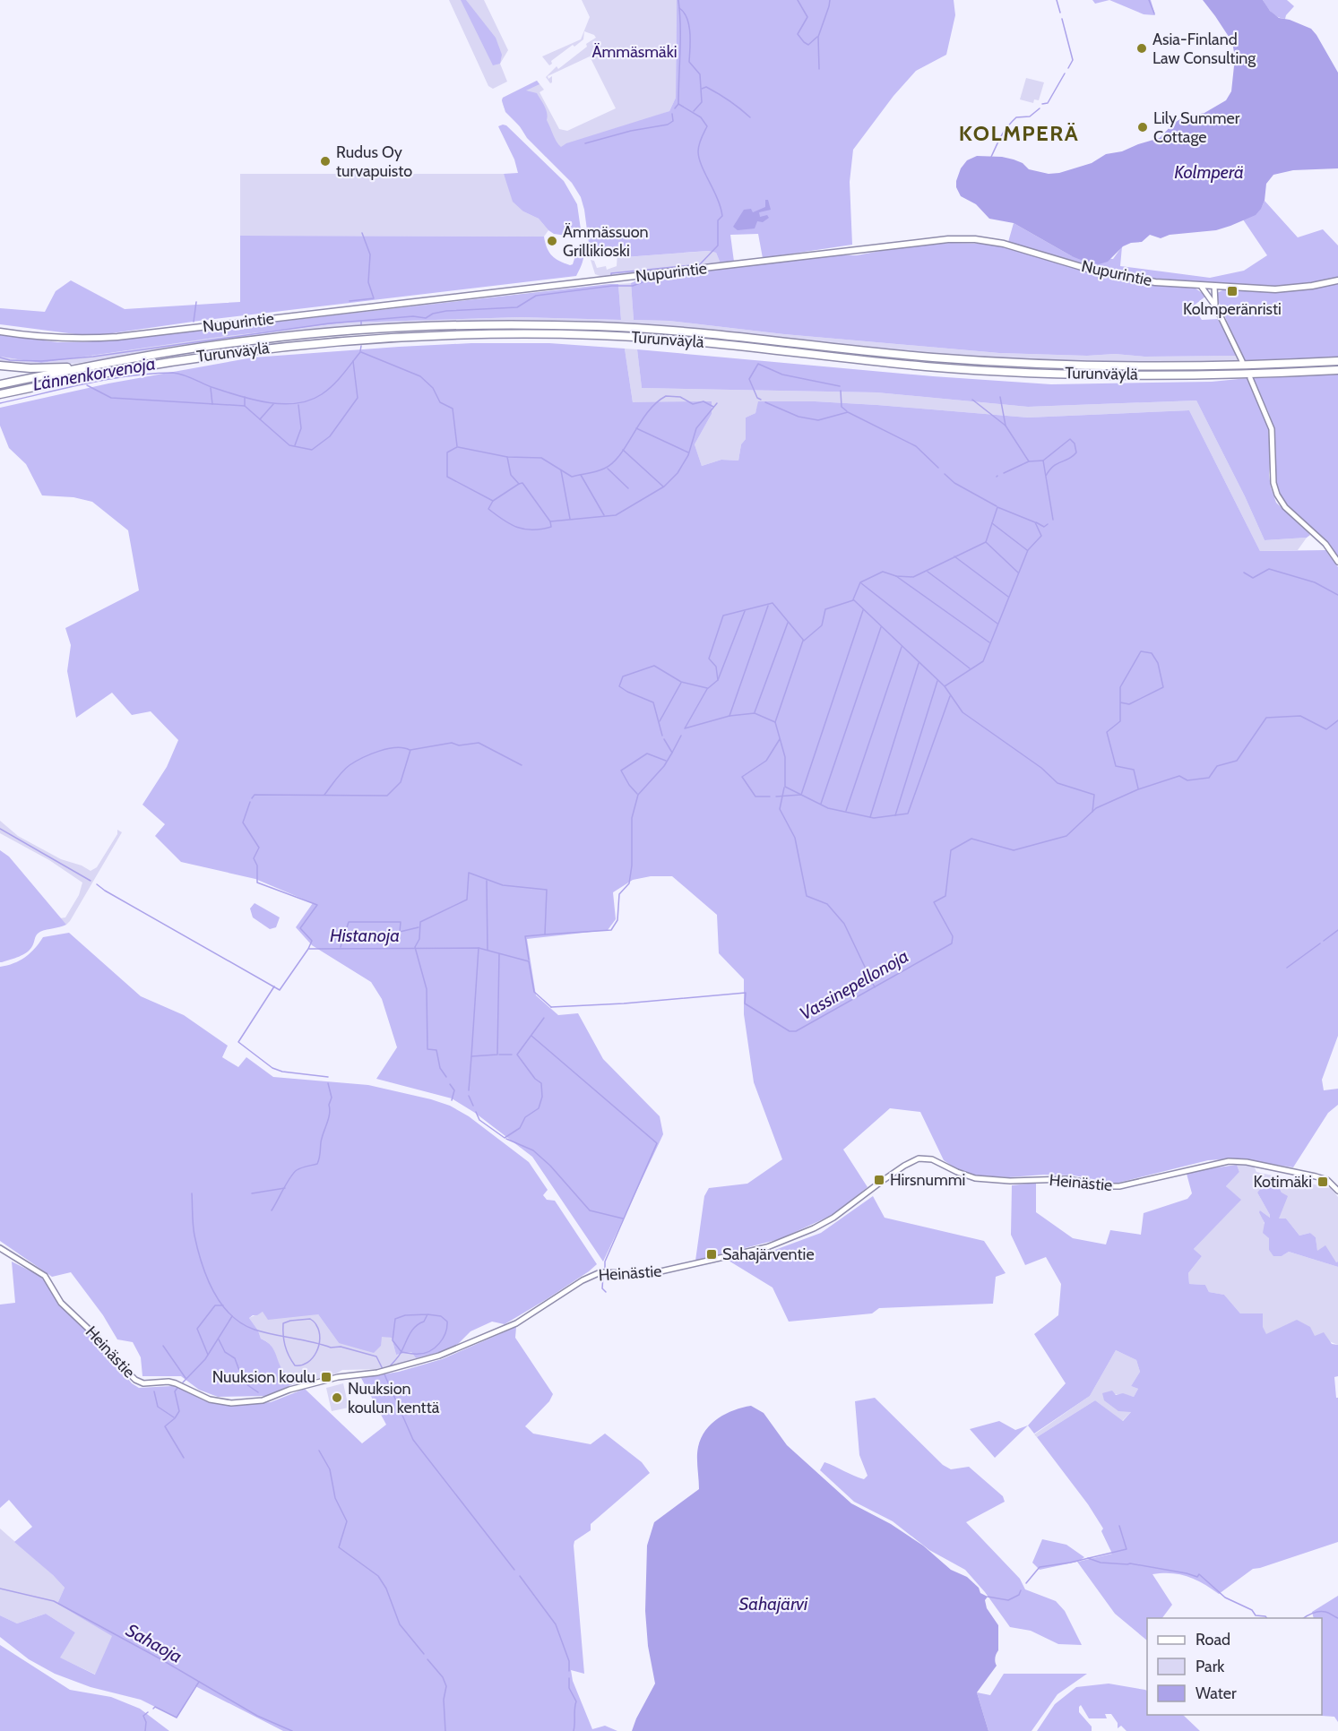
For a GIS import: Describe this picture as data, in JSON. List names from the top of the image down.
{
  "streets": {
    "highway": ["Turunväylä"],
    "main road": ["Nupurintie"],
    "street": ["Heinästie"]
  },
  "districts": ["KOLMPERÄ"],
  "water": [
    "Kolmperä",
    "Lännenkorvenoja",
    "Histanoja",
    "Vassinepellonoja",
    "Sahajärvi",
    "Sahaoja"
  ],
  "parks": ["Ämmäsmäki"],
  "places": {
    "other": [
      "Asia-Finland Law Consulting",
      "Lily Summer Cottage",
      "Rudus Oy turvapuisto",
      "Ämmässuon Grillikioski",
      "Nuuksion koulun kenttä"
    ],
    "transit": [
      "Kolmperänristi",
      "Hirsnummi",
      "Kotimäki",
      "Sahajärventie",
      "Nuuksion koulu"
    ]
  },
  "legend": ["Road", "Park", "Water"]
}
